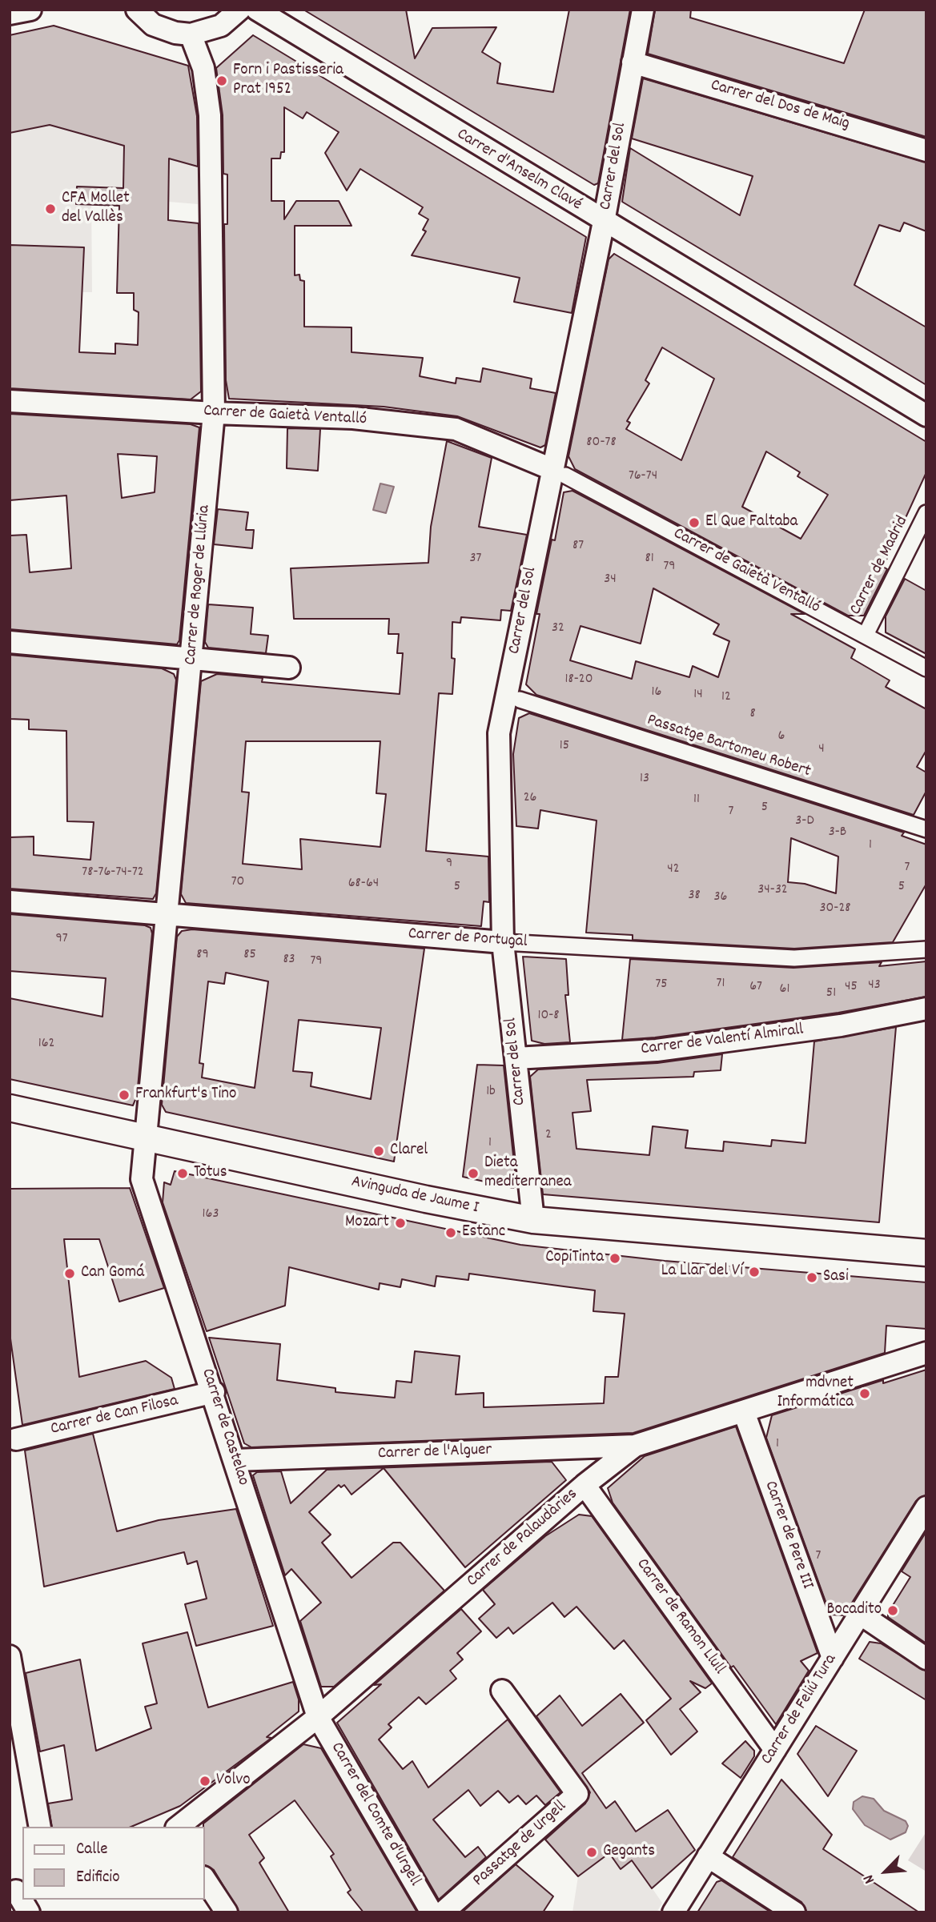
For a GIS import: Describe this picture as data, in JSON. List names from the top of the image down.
{
  "streets": {
    "street": [
      "Carrer del Dos de Maig",
      "Carrer del Sol",
      "Carrer d'Anselm Clavé",
      "Carrer de Gaietà Ventalló",
      "Carrer de Madrid",
      "Carrer de Roger de Llúria",
      "Passatge Bartomeu Robert",
      "Carrer de Portugal",
      "Carrer de Valentí Almirall",
      "Avinguda de Jaume I",
      "Carrer de Can Filosa",
      "Carrer de Castelao",
      "Carrer de l'Alguer",
      "Carrer de Pere III",
      "Carrer de Palaudàries",
      "Carrer de Ramon Llull",
      "Carrer de Feliú Tura",
      "Carrer del Comte d'Urgell",
      "Passatge de Urgell"
    ]
  },
  "crossings": [
    ["Carrer del Dos de Maig", "Carrer del Sol"],
    ["Carrer del Sol", "Carrer d'Anselm Clavé"],
    ["Carrer del Sol", "Carrer de Gaietà Ventalló"],
    ["Carrer del Sol", "Carrer de Portugal"],
    ["Carrer del Sol", "Carrer de Valentí Almirall"],
    ["Carrer del Sol", "Avinguda de Jaume I"],
    ["Carrer de Gaietà Ventalló", "Carrer de Madrid"],
    ["Carrer de Gaietà Ventalló", "Carrer de Roger de Llúria"],
    ["Carrer de Roger de Llúria", "Carrer de Portugal"],
    ["Carrer de Roger de Llúria", "Avinguda de Jaume I"],
    ["Carrer de Roger de Llúria", "Carrer de Castelao"],
    ["Avinguda de Jaume I", "Carrer de Castelao"],
    ["Carrer de Can Filosa", "Carrer de Castelao"],
    ["Carrer de Castelao", "Carrer de l'Alguer"],
    ["Carrer de Castelao", "Carrer de Palaudàries"],
    ["Carrer de Castelao", "Carrer del Comte d'Urgell"],
    ["Carrer de l'Alguer", "Carrer de Palaudàries"],
    ["Carrer de Pere III", "Carrer de Palaudàries"],
    ["Carrer de Pere III", "Carrer de Feliú Tura"],
    ["Carrer de Palaudàries", "Carrer de Ramon Llull"],
    ["Carrer de Palaudàries", "Carrer del Comte d'Urgell"],
    ["Carrer de Ramon Llull", "Carrer de Feliú Tura"]
  ],
  "places": [
    "Forn i Pastisseria Prat 1952",
    "CFA Mollet del Vallès",
    "El Que Faltaba",
    "Frankfurt's Tino",
    "Clarel",
    "Totus",
    "Dieta mediterranea",
    "Mozart",
    "Estanc",
    "CopiTinta",
    "La Llar del Ví",
    "Can Gomá",
    "Sasi",
    "mdvnet Informática",
    "Bocadito",
    "Volvo",
    "Gegants"
  ],
  "house_numbers": [
    "80-78",
    "76-74",
    "87",
    "37",
    "81",
    "79",
    "34",
    "32",
    "18-20",
    "16",
    "14",
    "12",
    "8",
    "6",
    "15",
    "4",
    "13",
    "26",
    "11",
    "5",
    "7",
    "3-D",
    "3-B",
    "1",
    "9",
    "7",
    "42",
    "78-76-74-72",
    "70",
    "68-64",
    "5",
    "5",
    "34-32",
    "38",
    "36",
    "30-28",
    "97",
    "89",
    "85",
    "83",
    "79",
    "71",
    "75",
    "43",
    "67",
    "45",
    "61",
    "51",
    "10-8",
    "162",
    "1b",
    "2",
    "1",
    "163",
    "1",
    "7"
  ],
  "legend": ["Calle", "Edificio"],
  "north": "bottom left"
}
